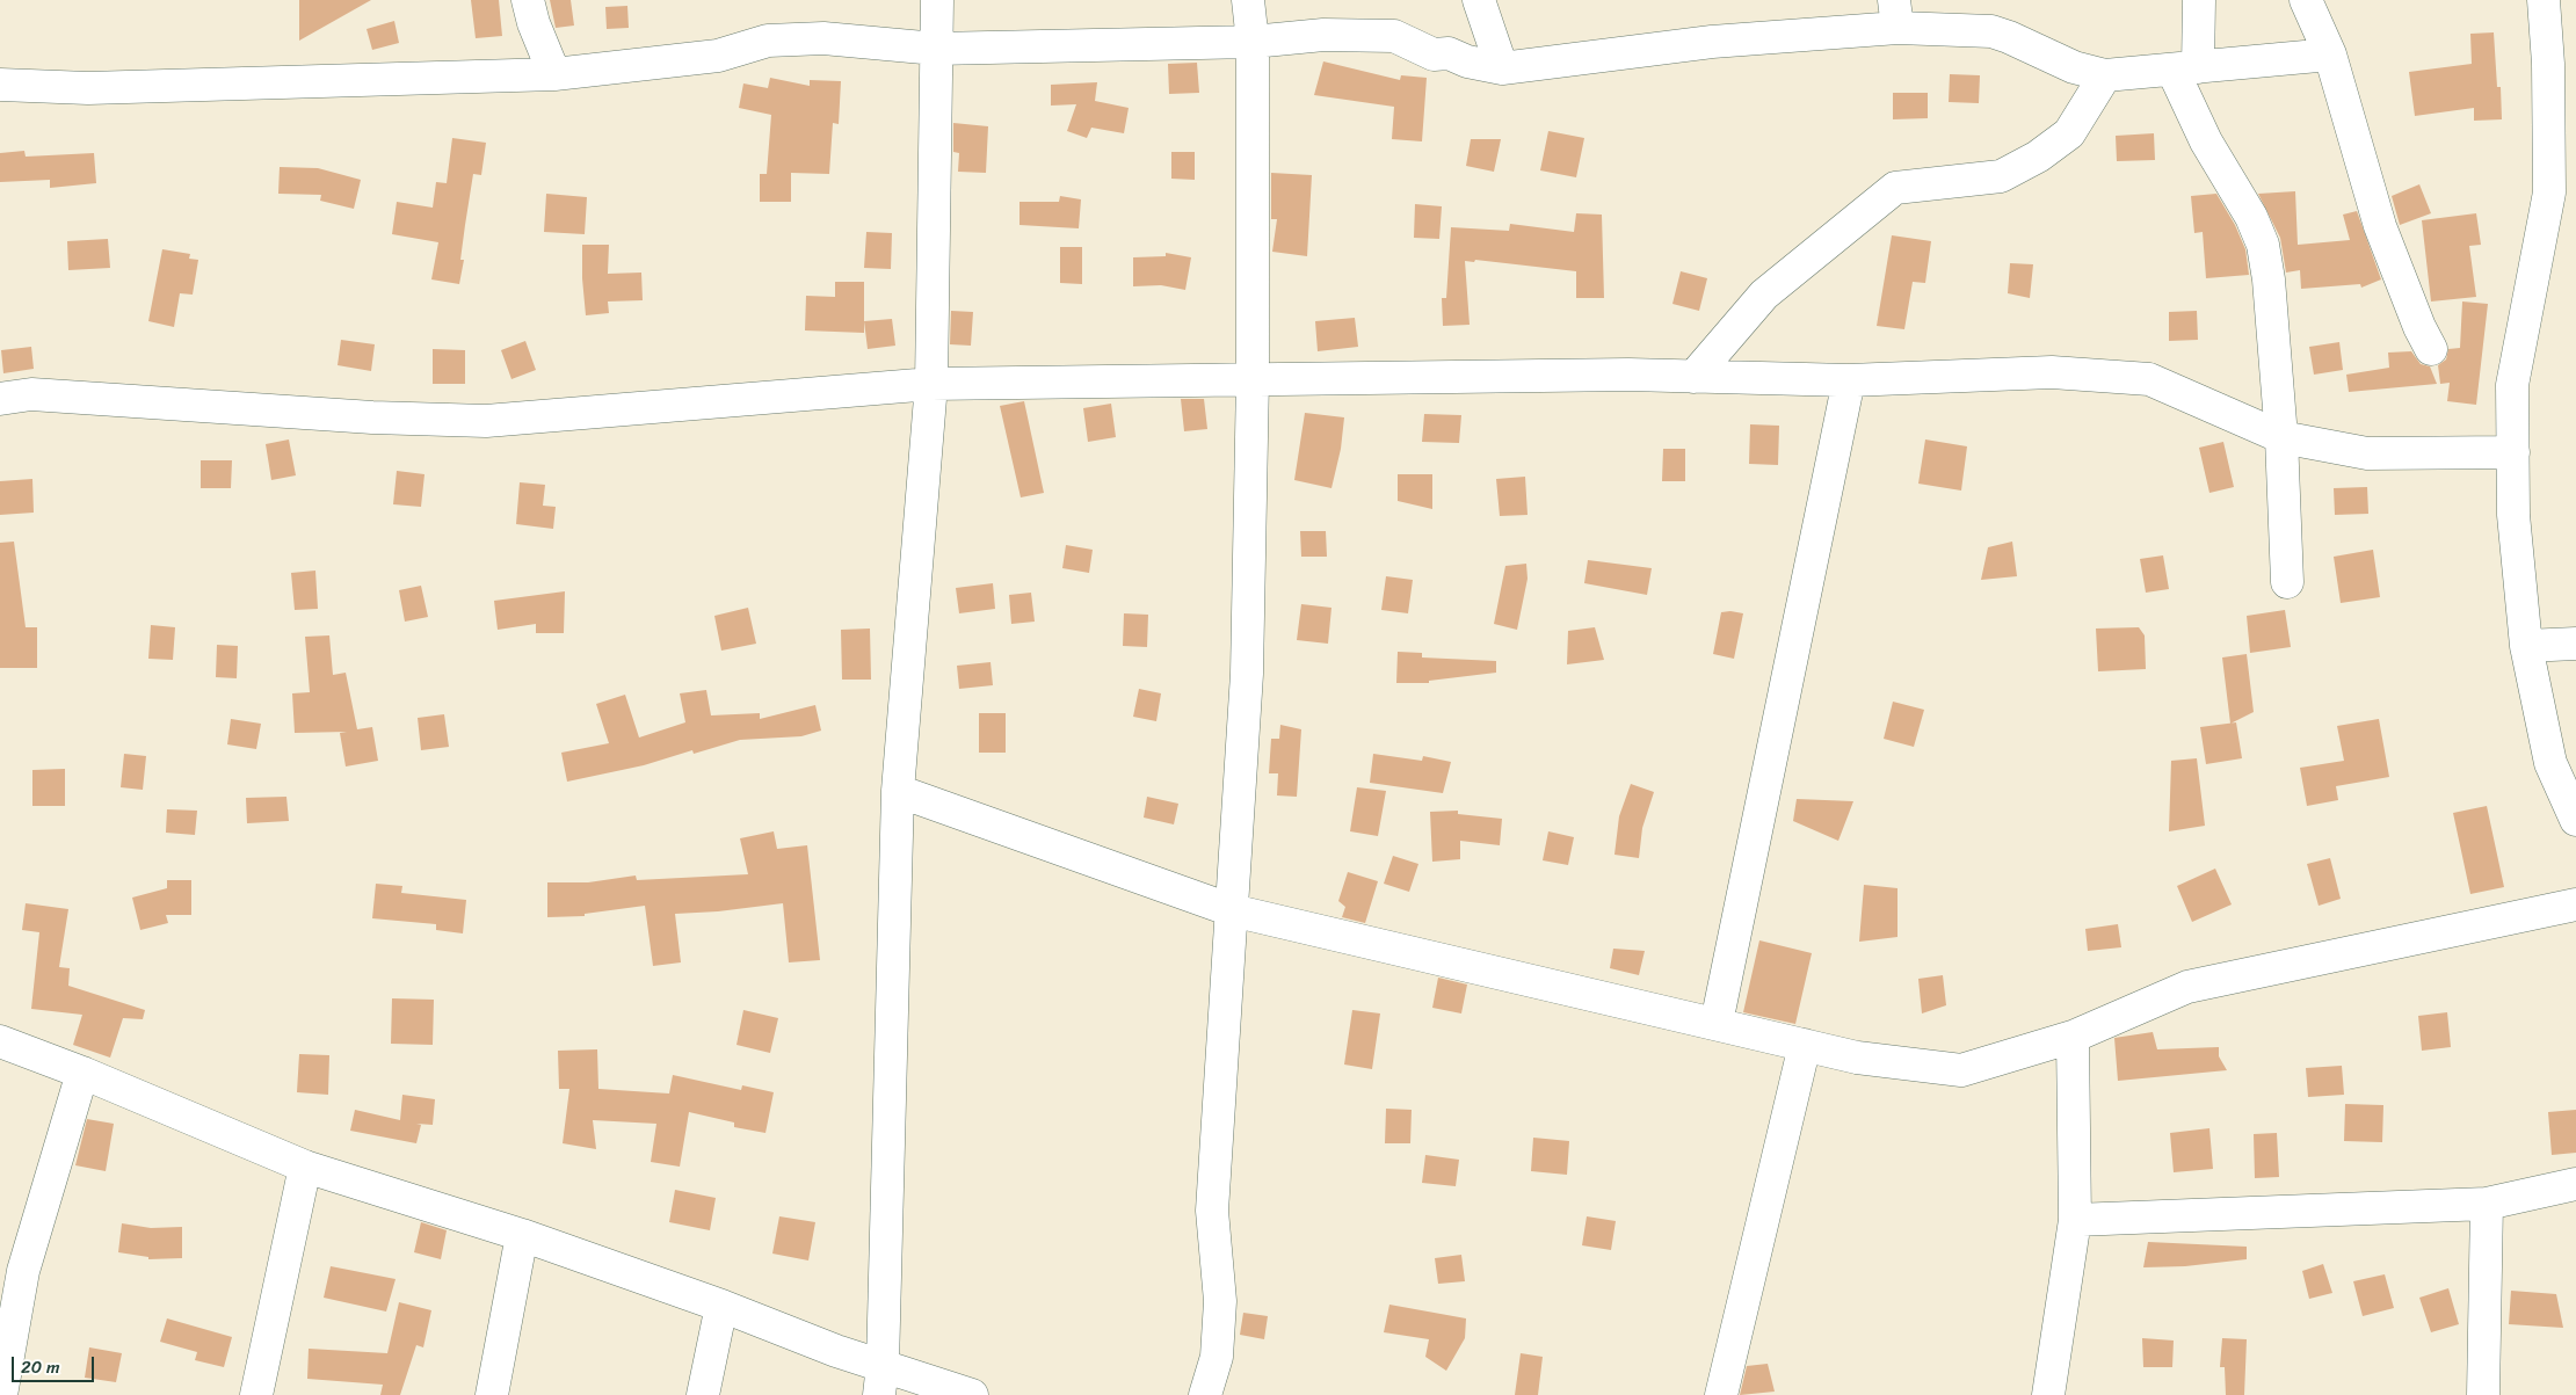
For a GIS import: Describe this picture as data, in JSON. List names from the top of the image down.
{
  "scale_bar": "20 m"
}
